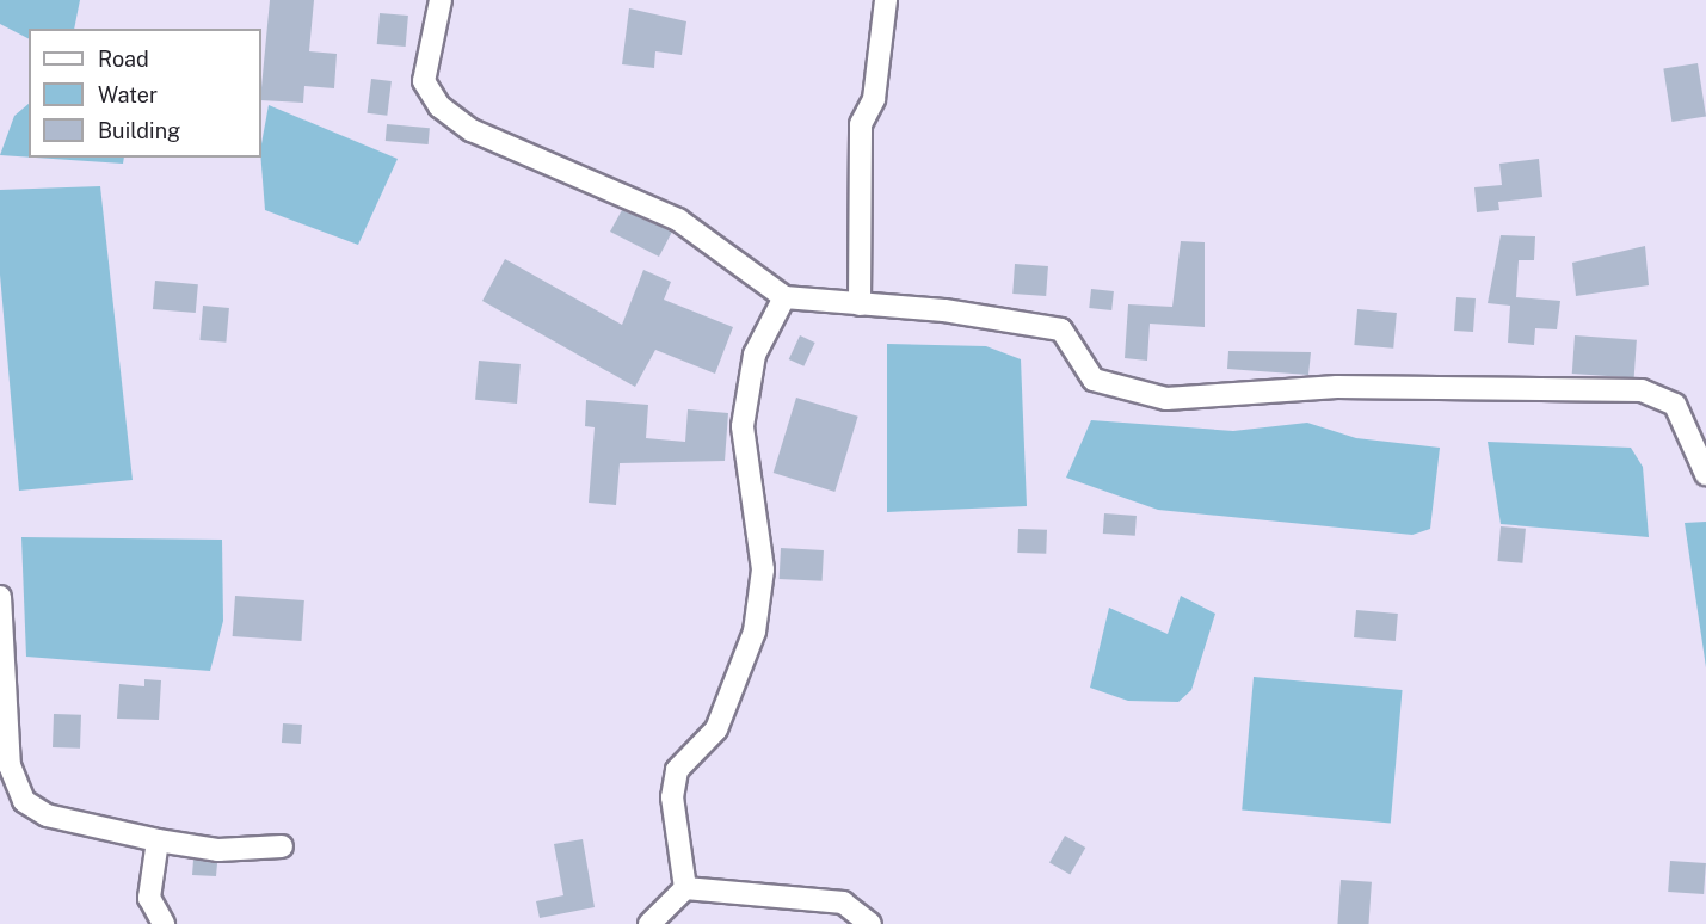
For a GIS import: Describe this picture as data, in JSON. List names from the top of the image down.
{
  "legend": ["Road", "Water", "Building"]
}
